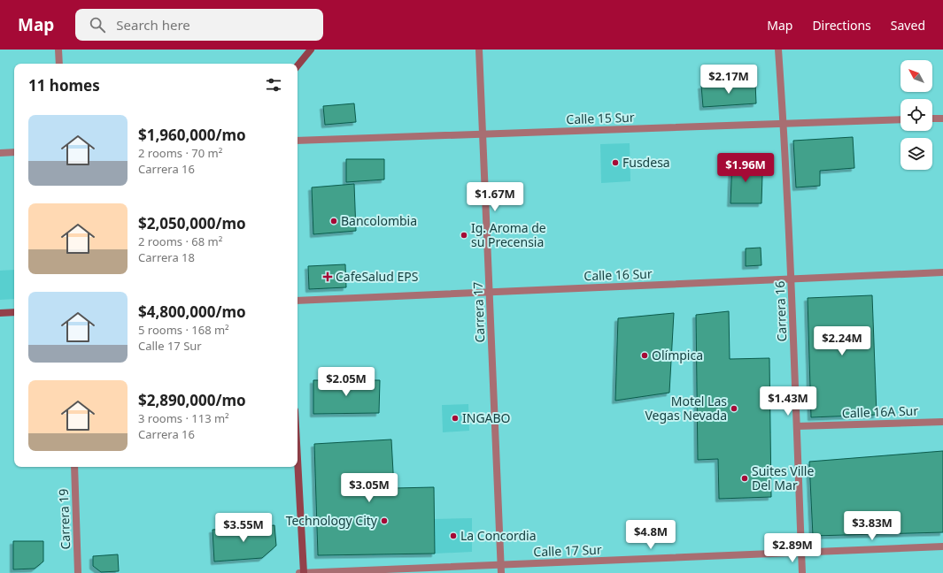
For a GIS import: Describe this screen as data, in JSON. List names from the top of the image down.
{
  "streets": {
    "street": [
      "Calle 15 Sur",
      "Calle 16 Sur",
      "Carrera 16",
      "Carrera 17",
      "Calle 16A Sur",
      "Carrera 19",
      "Calle 17 Sur"
    ]
  },
  "crossings": [
    ["Calle 15 Sur", "Carrera 16"],
    ["Calle 15 Sur", "Carrera 17"],
    ["Calle 16 Sur", "Carrera 16"],
    ["Calle 16 Sur", "Carrera 17"],
    ["Carrera 16", "Calle 16A Sur"],
    ["Carrera 16", "Calle 17 Sur"],
    ["Carrera 17", "Calle 17 Sur"]
  ],
  "places": {
    "other": [
      "Fusdesa",
      "Bancolombia",
      "Ig. Aroma de su Precensia",
      "Olímpica",
      "Motel Las Vegas Nevada",
      "INGABO",
      "Suites Ville Del Mar",
      "Technology City",
      "La Concordia"
    ],
    "health": ["CafeSalud EPS"]
  },
  "north": "top left",
  "page": {
    "header": "Map",
    "search": "Search here",
    "nav": ["Map", "Directions", "Saved"],
    "heading": "11 homes",
    "price": [
      "$2.17M",
      "$1.96M",
      "$1.67M",
      "$2.24M",
      "$2.05M",
      "$1.43M",
      "$3.05M",
      "$3.83M",
      "$3.55M",
      "$4.8M",
      "$2.89M"
    ],
    "list": [
      {
        "name": "$1,960,000/mo",
        "note": "2 rooms · 70 m² · Carrera 16"
      },
      {
        "name": "$2,050,000/mo",
        "note": "2 rooms · 68 m² · Carrera 18"
      },
      {
        "name": "$4,800,000/mo",
        "note": "5 rooms · 168 m² · Calle 17 Sur"
      },
      {
        "name": "$2,890,000/mo",
        "note": "3 rooms · 113 m² · Carrera 16"
      }
    ]
  }
}
